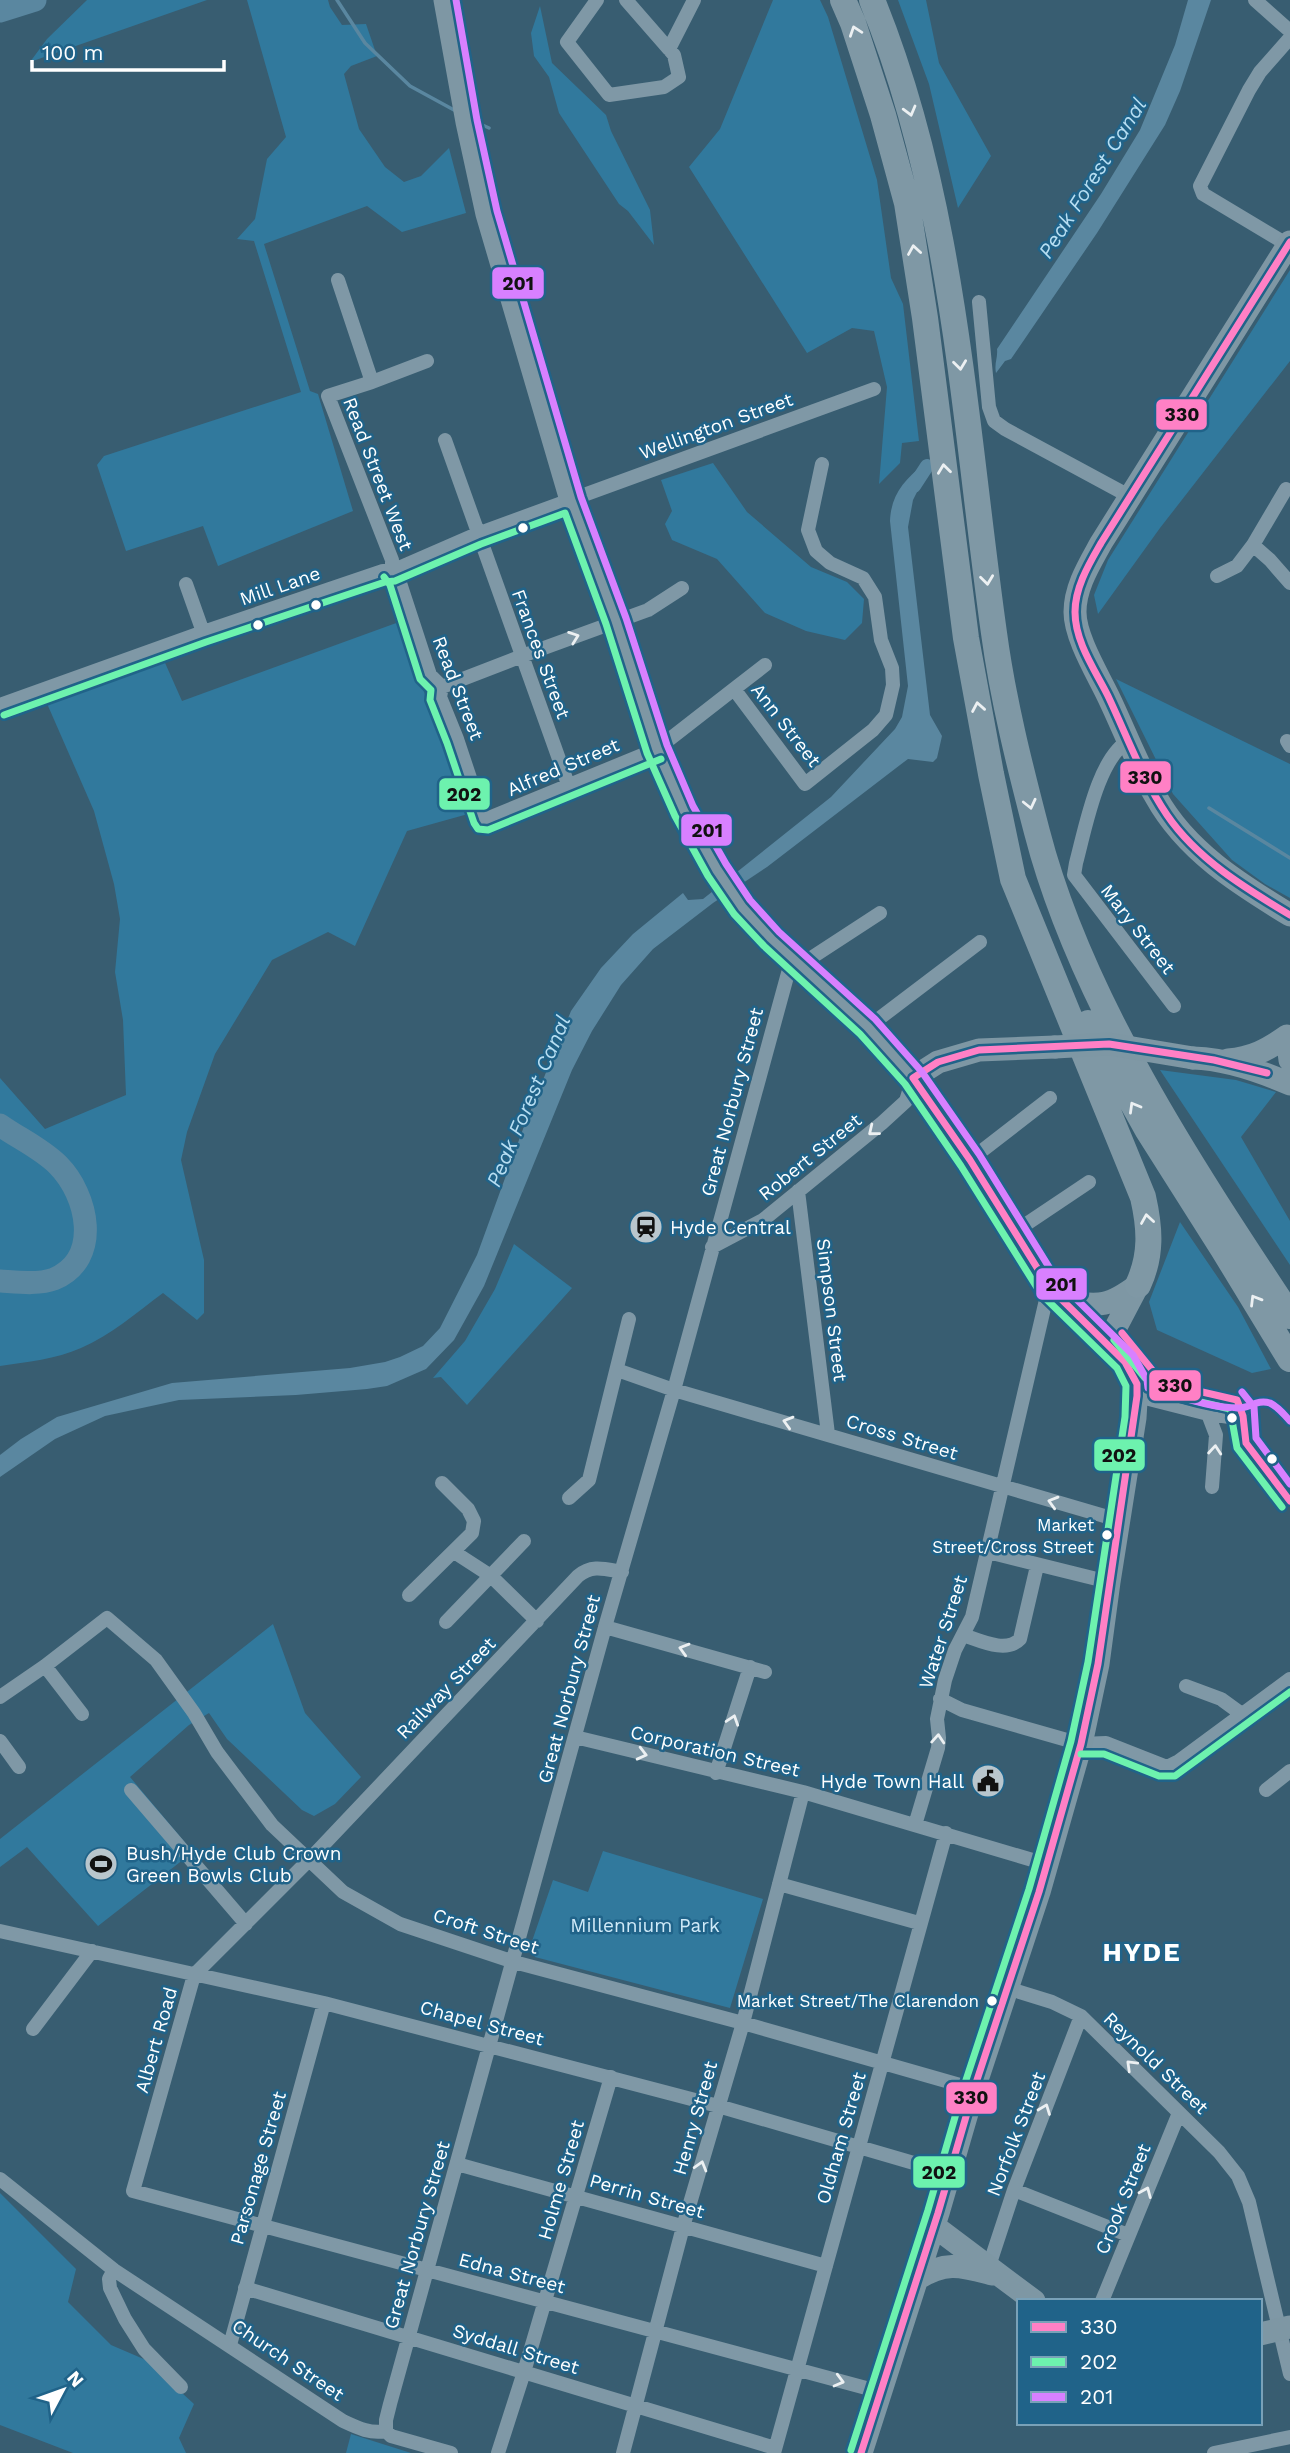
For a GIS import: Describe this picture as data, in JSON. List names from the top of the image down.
{
  "streets": {
    "street": [
      "Wellington Street",
      "Read Street West",
      "Mill Lane",
      "Frances Street",
      "Read Street",
      "Ann Street",
      "Alfred Street",
      "Mary Street",
      "Great Norbury Street",
      "Robert Street",
      "Simpson Street",
      "Cross Street",
      "Water Street",
      "Railway Street",
      "Corporation Street",
      "Croft Street",
      "Chapel Street",
      "Albert Road",
      "Reynold Street",
      "Henry Street",
      "Norfolk Street",
      "Oldham Street",
      "Parsonage Street",
      "Holme Street",
      "Perrin Street",
      "Crook Street",
      "Edna Street",
      "Syddall Street",
      "Church Street"
    ]
  },
  "crossings": [
    ["Wellington Street", "Mill Lane"],
    ["Read Street West", "Mill Lane"],
    ["Read Street West", "Read Street"],
    ["Mill Lane", "Frances Street"],
    ["Mill Lane", "Read Street"],
    ["Frances Street", "Alfred Street"],
    ["Read Street", "Alfred Street"],
    ["Ann Street", "Alfred Street"],
    ["Great Norbury Street", "Robert Street"],
    ["Great Norbury Street", "Cross Street"],
    ["Great Norbury Street", "Railway Street"],
    ["Great Norbury Street", "Corporation Street"],
    ["Great Norbury Street", "Croft Street"],
    ["Great Norbury Street", "Chapel Street"],
    ["Great Norbury Street", "Perrin Street"],
    ["Great Norbury Street", "Edna Street"],
    ["Great Norbury Street", "Syddall Street"],
    ["Great Norbury Street", "Church Street"],
    ["Robert Street", "Simpson Street"],
    ["Simpson Street", "Cross Street"],
    ["Cross Street", "Water Street"],
    ["Water Street", "Corporation Street"],
    ["Railway Street", "Croft Street"],
    ["Railway Street", "Albert Road"],
    ["Corporation Street", "Henry Street"],
    ["Corporation Street", "Oldham Street"],
    ["Croft Street", "Albert Road"],
    ["Croft Street", "Henry Street"],
    ["Croft Street", "Oldham Street"],
    ["Chapel Street", "Albert Road"],
    ["Chapel Street", "Henry Street"],
    ["Chapel Street", "Oldham Street"],
    ["Chapel Street", "Parsonage Street"],
    ["Chapel Street", "Holme Street"],
    ["Albert Road", "Edna Street"],
    ["Reynold Street", "Norfolk Street"],
    ["Reynold Street", "Crook Street"],
    ["Henry Street", "Perrin Street"],
    ["Henry Street", "Edna Street"],
    ["Henry Street", "Syddall Street"],
    ["Oldham Street", "Perrin Street"],
    ["Oldham Street", "Edna Street"],
    ["Oldham Street", "Syddall Street"],
    ["Parsonage Street", "Edna Street"],
    ["Parsonage Street", "Syddall Street"],
    ["Parsonage Street", "Church Street"],
    ["Holme Street", "Perrin Street"],
    ["Holme Street", "Edna Street"],
    ["Holme Street", "Syddall Street"]
  ],
  "one_way": ["Norfolk Street", "Crook Street"],
  "districts": ["HYDE"],
  "water": ["Peak Forest Canal"],
  "parks": ["Millennium Park"],
  "places": {
    "station": ["Hyde Central"],
    "other": ["Market Street/Cross Street", "Market Street/The Clarendon"],
    "public building": ["Hyde Town Hall"],
    "sports": ["Bush/Hyde Club Crown Green Bowls Club"]
  },
  "lines": ["transit line 201", "transit line 330", "transit line 202"],
  "legend": ["330", "202", "201"],
  "scale_bar": "100 m",
  "north": "top right"
}
